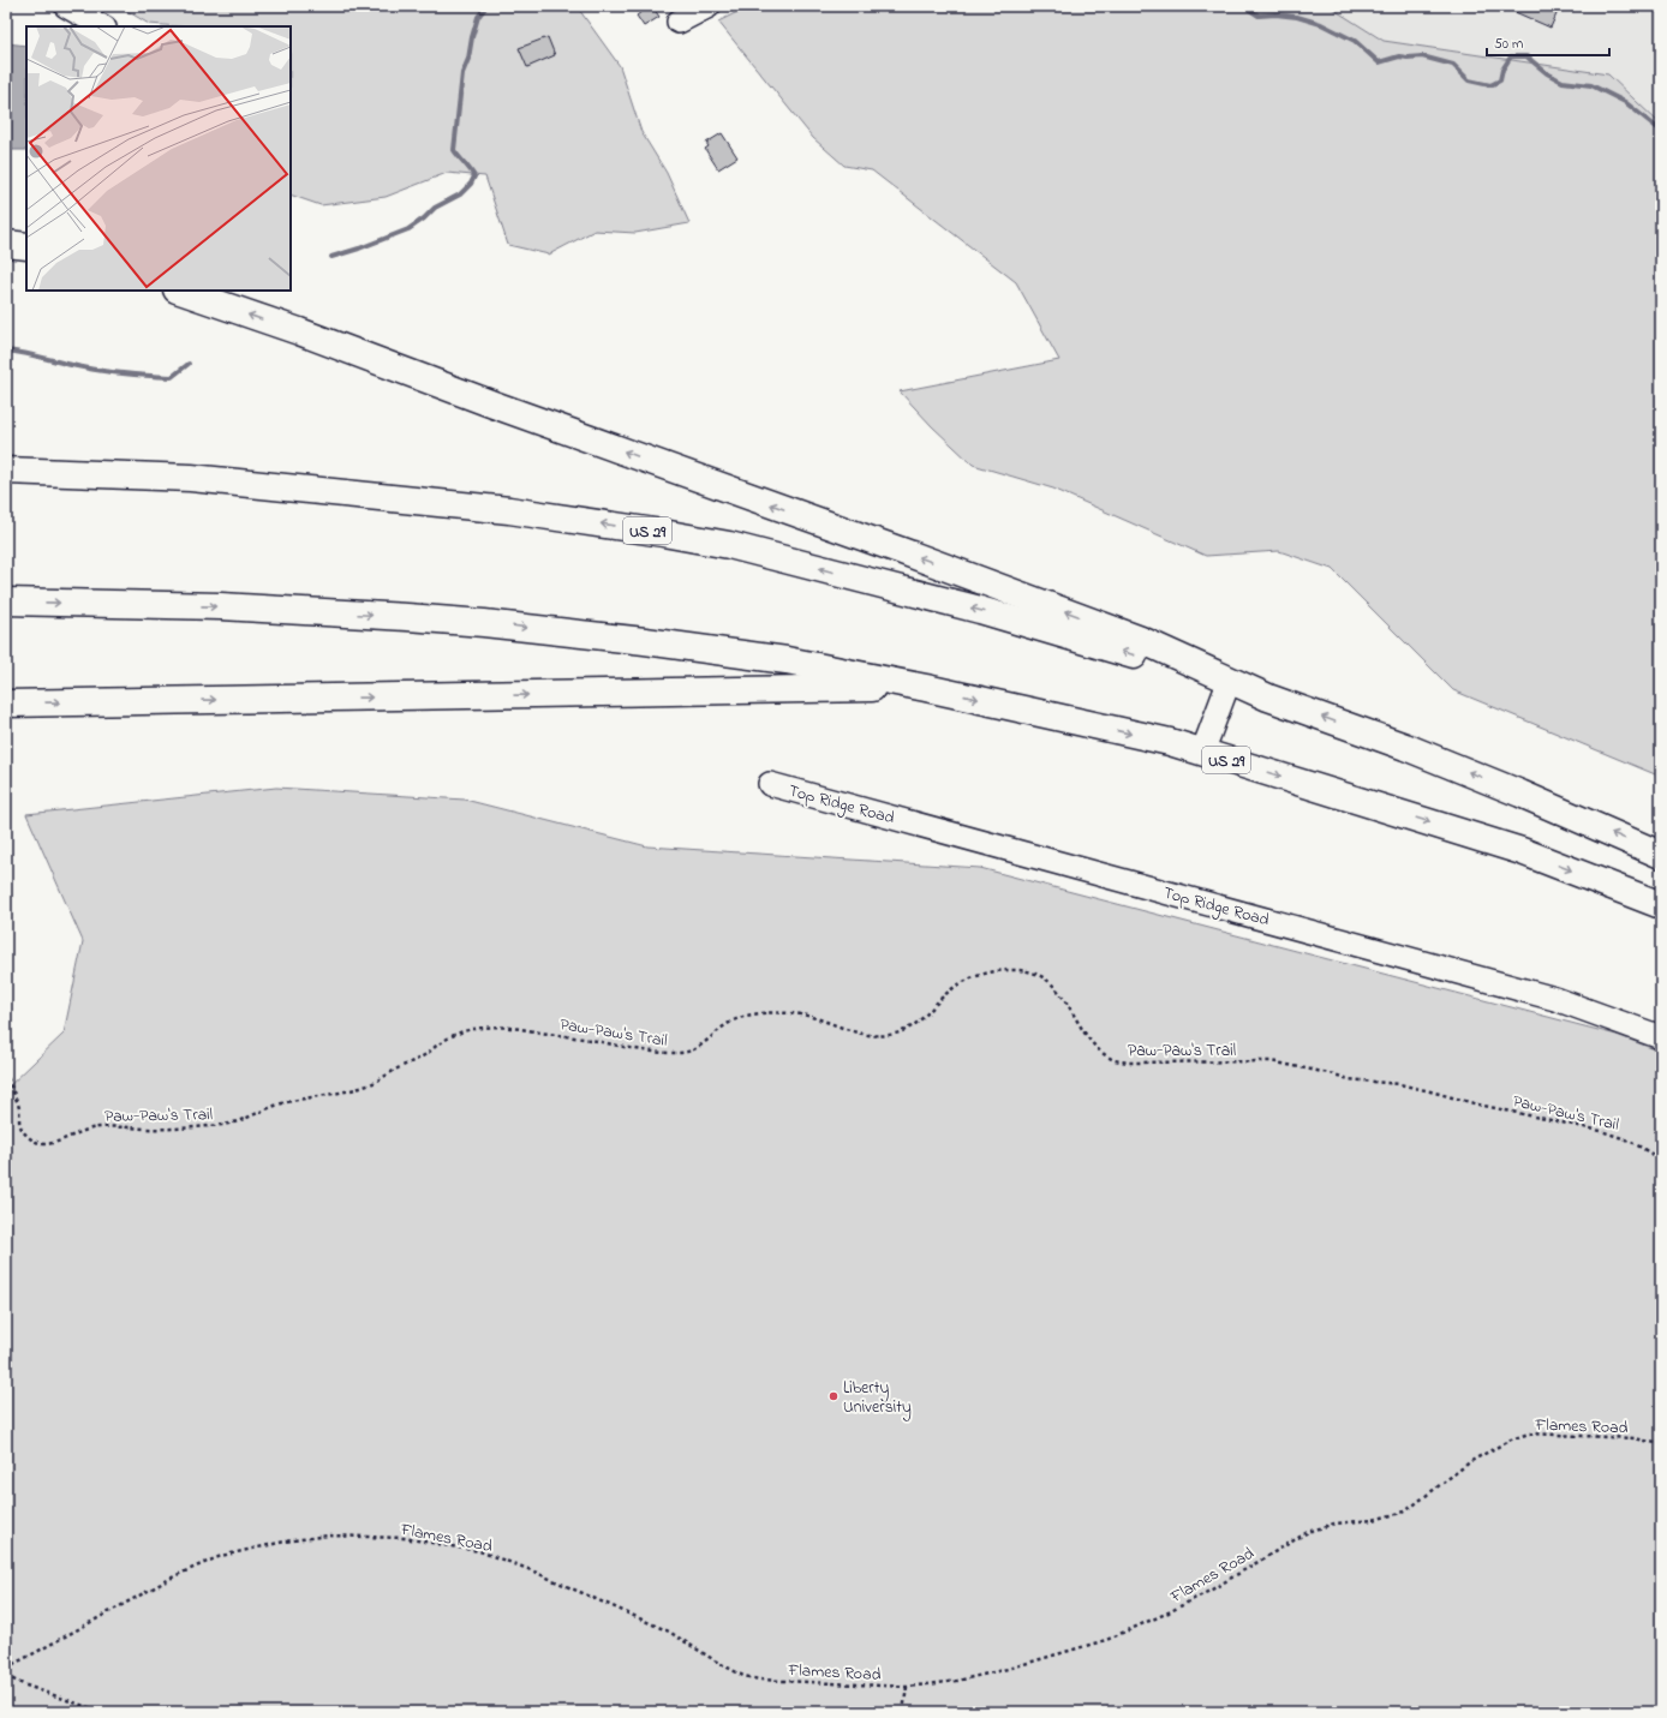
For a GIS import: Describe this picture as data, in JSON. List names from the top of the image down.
{
  "streets": {
    "highway": ["US 29"],
    "lane": ["Top Ridge Road"],
    "path": ["Paw-Paw's Trail", "Flames Road"]
  },
  "places": ["Liberty University"],
  "scale_bar": "50 m"
}
